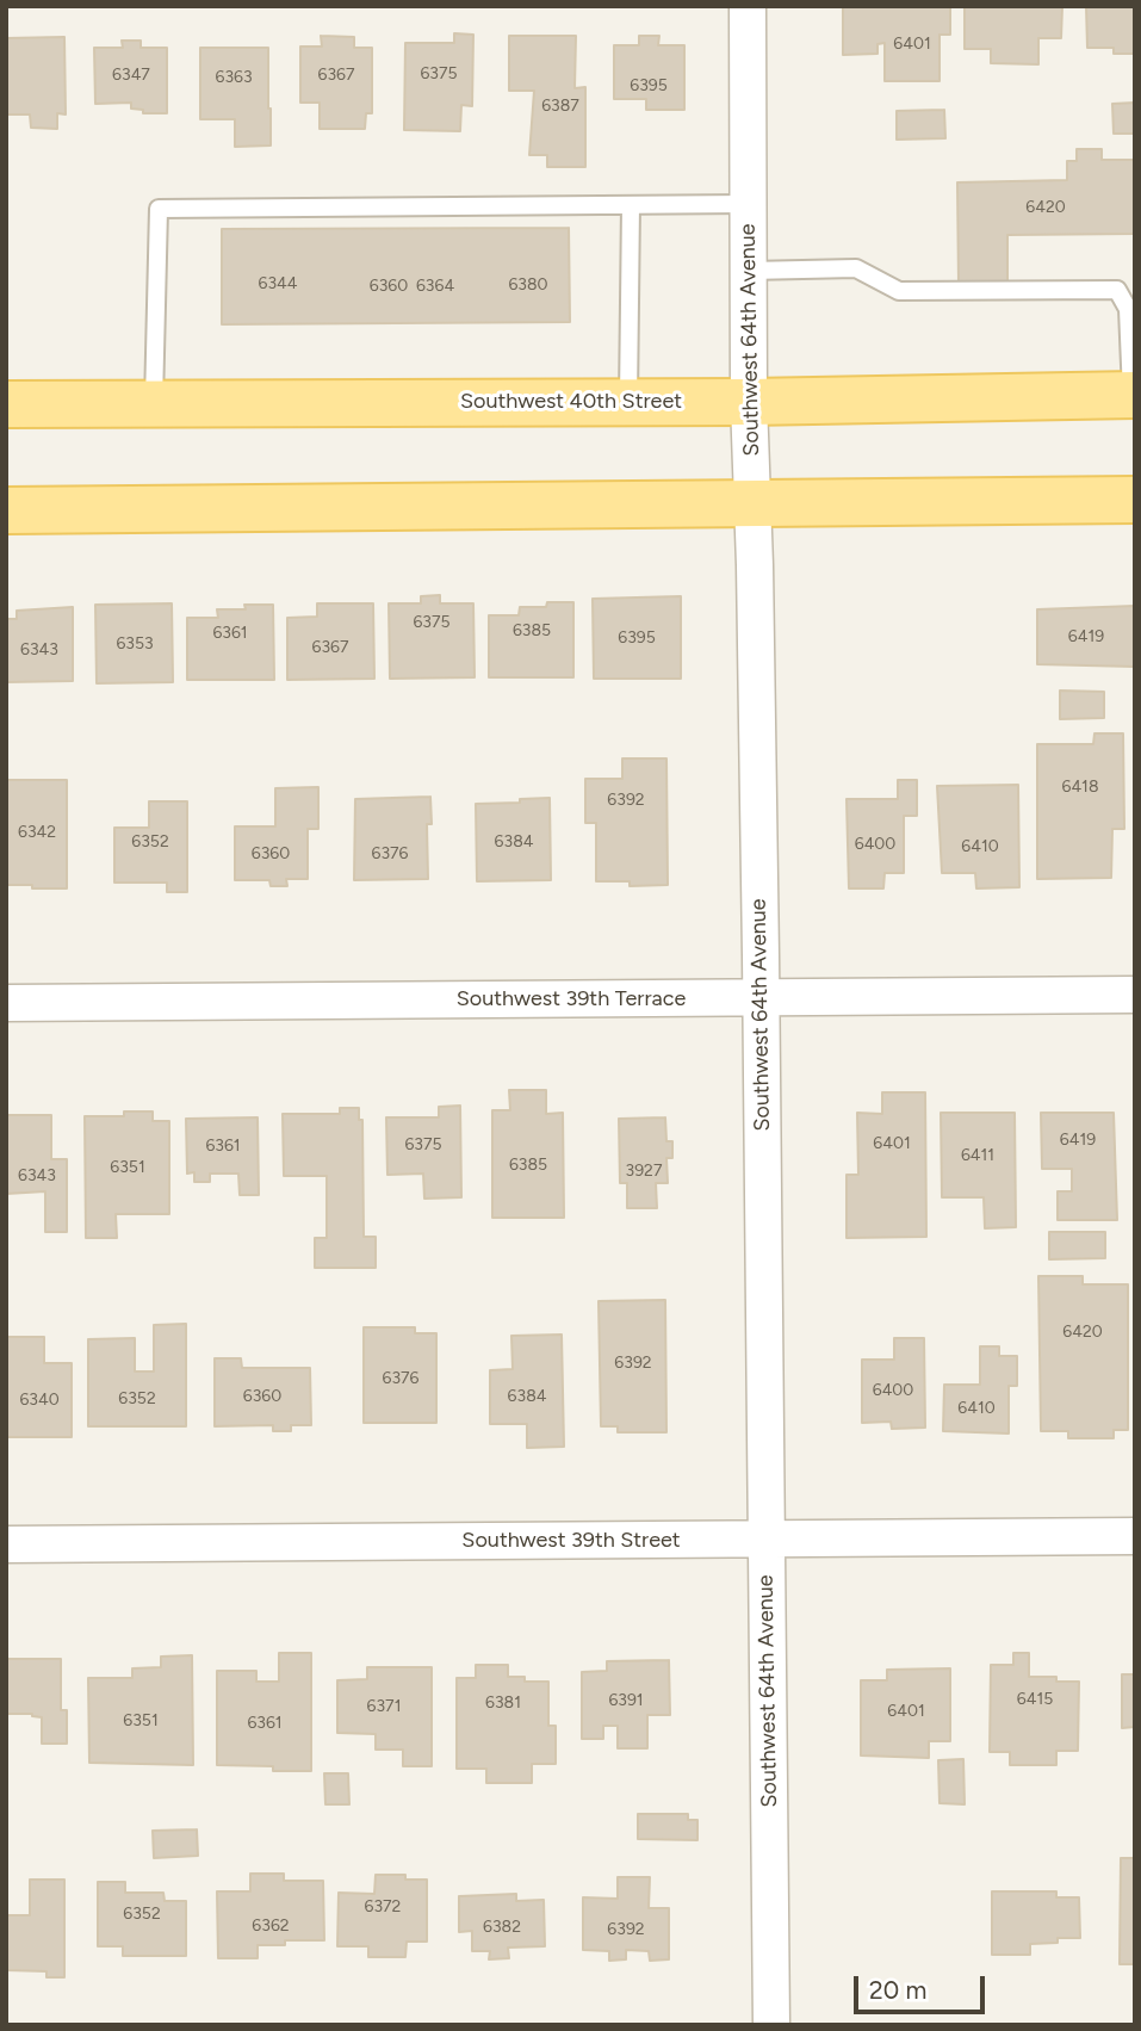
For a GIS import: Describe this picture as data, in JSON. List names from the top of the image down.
{
  "streets": {
    "main road": ["Southwest 40th Street"],
    "street": ["Southwest 64th Avenue", "Southwest 39th Terrace", "Southwest 39th Street"]
  },
  "crossings": [
    ["Southwest 64th Avenue", "Southwest 40th Street"],
    ["Southwest 64th Avenue", "Southwest 39th Terrace"],
    ["Southwest 64th Avenue", "Southwest 39th Street"]
  ],
  "house_numbers": [
    "6401",
    "6375",
    "6347",
    "6367",
    "6363",
    "6395",
    "6387",
    "6420",
    "6344",
    "6380",
    "6360",
    "6364",
    "6375",
    "6385",
    "6361",
    "6419",
    "6395",
    "6353",
    "6367",
    "6343",
    "6418",
    "6392",
    "6342",
    "6352",
    "6384",
    "6400",
    "6410",
    "6360",
    "6376",
    "6419",
    "6401",
    "6375",
    "6361",
    "6411",
    "6385",
    "6351",
    "3927",
    "6343",
    "6420",
    "6392",
    "6376",
    "6400",
    "6360",
    "6384",
    "6352",
    "6340",
    "6410",
    "6415",
    "6391",
    "6381",
    "6371",
    "6401",
    "6351",
    "6361",
    "6372",
    "6352",
    "6362",
    "6382",
    "6392"
  ],
  "scale_bar": "20 m"
}
